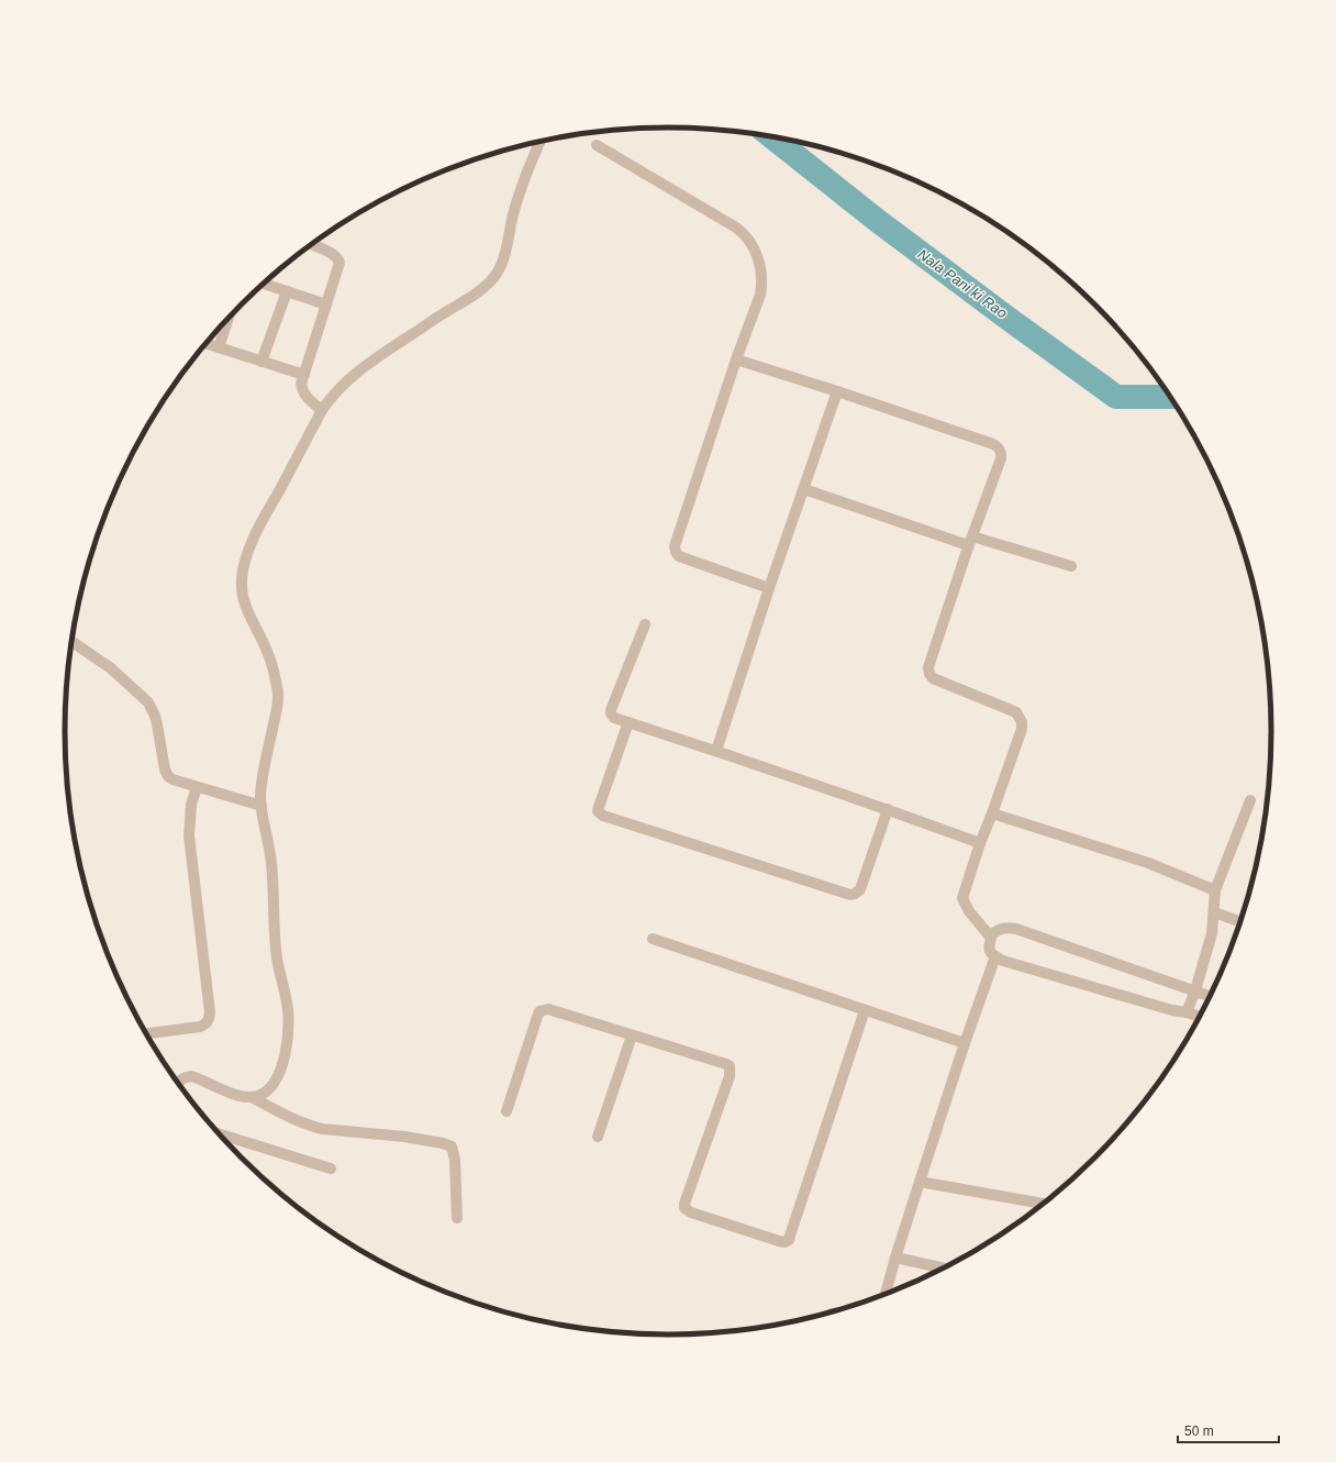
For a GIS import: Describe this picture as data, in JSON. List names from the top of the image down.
{
  "water": ["Nala Pani ki Rao"],
  "scale_bar": "50 m"
}
